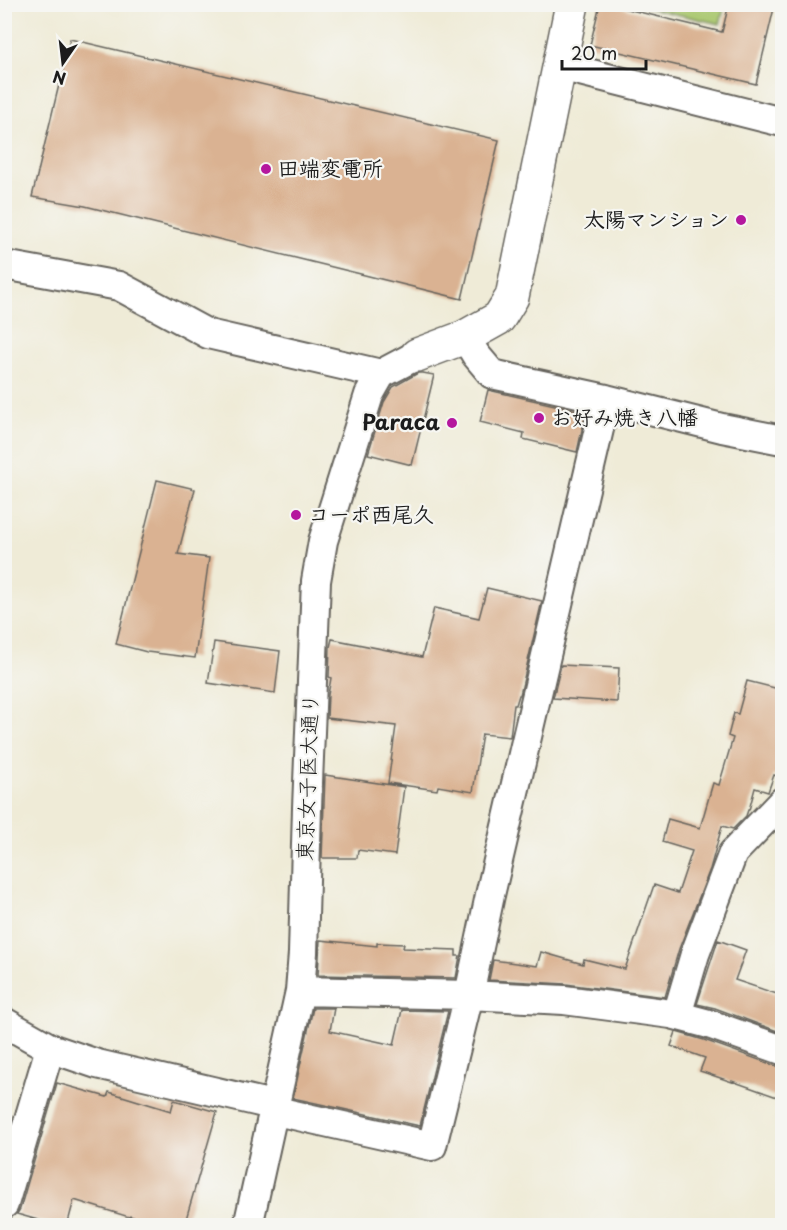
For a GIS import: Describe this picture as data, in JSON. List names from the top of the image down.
{
  "streets": {
    "street": ["東京女子医大通り"]
  },
  "places": [
    "田端変電所",
    "太陽マンション",
    "お好み焼き八幡",
    "Paraca",
    "コーポ西尾久"
  ],
  "scale_bar": "20 m",
  "north": "bottom"
}
